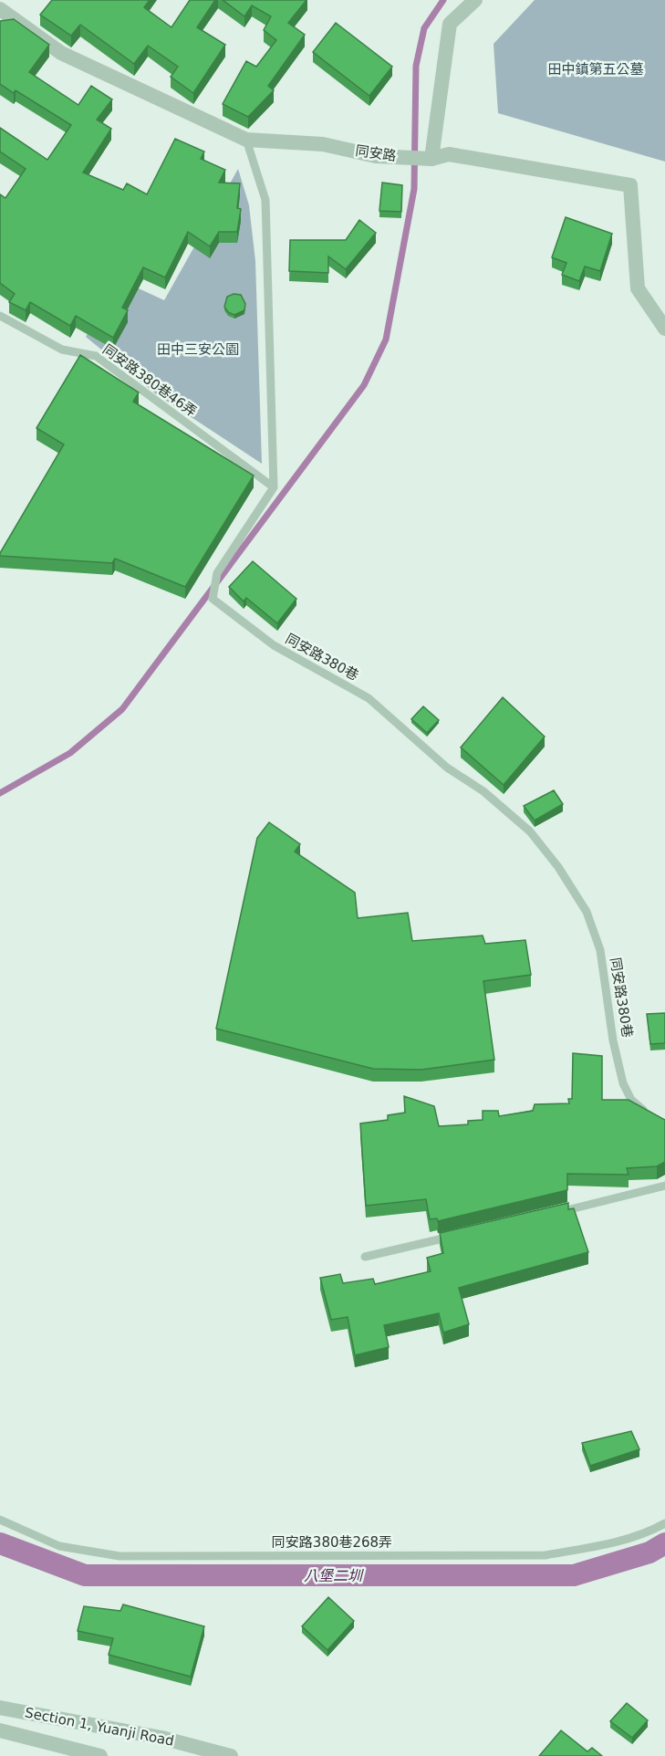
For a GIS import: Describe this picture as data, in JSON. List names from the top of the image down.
{
  "streets": {
    "street": ["同安路", "Section 1, Yuanji Road"],
    "lane": ["同安路380巷46弄", "同安路380巷", "同安路380巷268弄"]
  },
  "crossings": [
    ["同安路380巷46弄", "同安路380巷"]
  ],
  "water": ["八堡二圳"],
  "parks": ["田中鎮第五公墓", "田中三安公園"]
}
